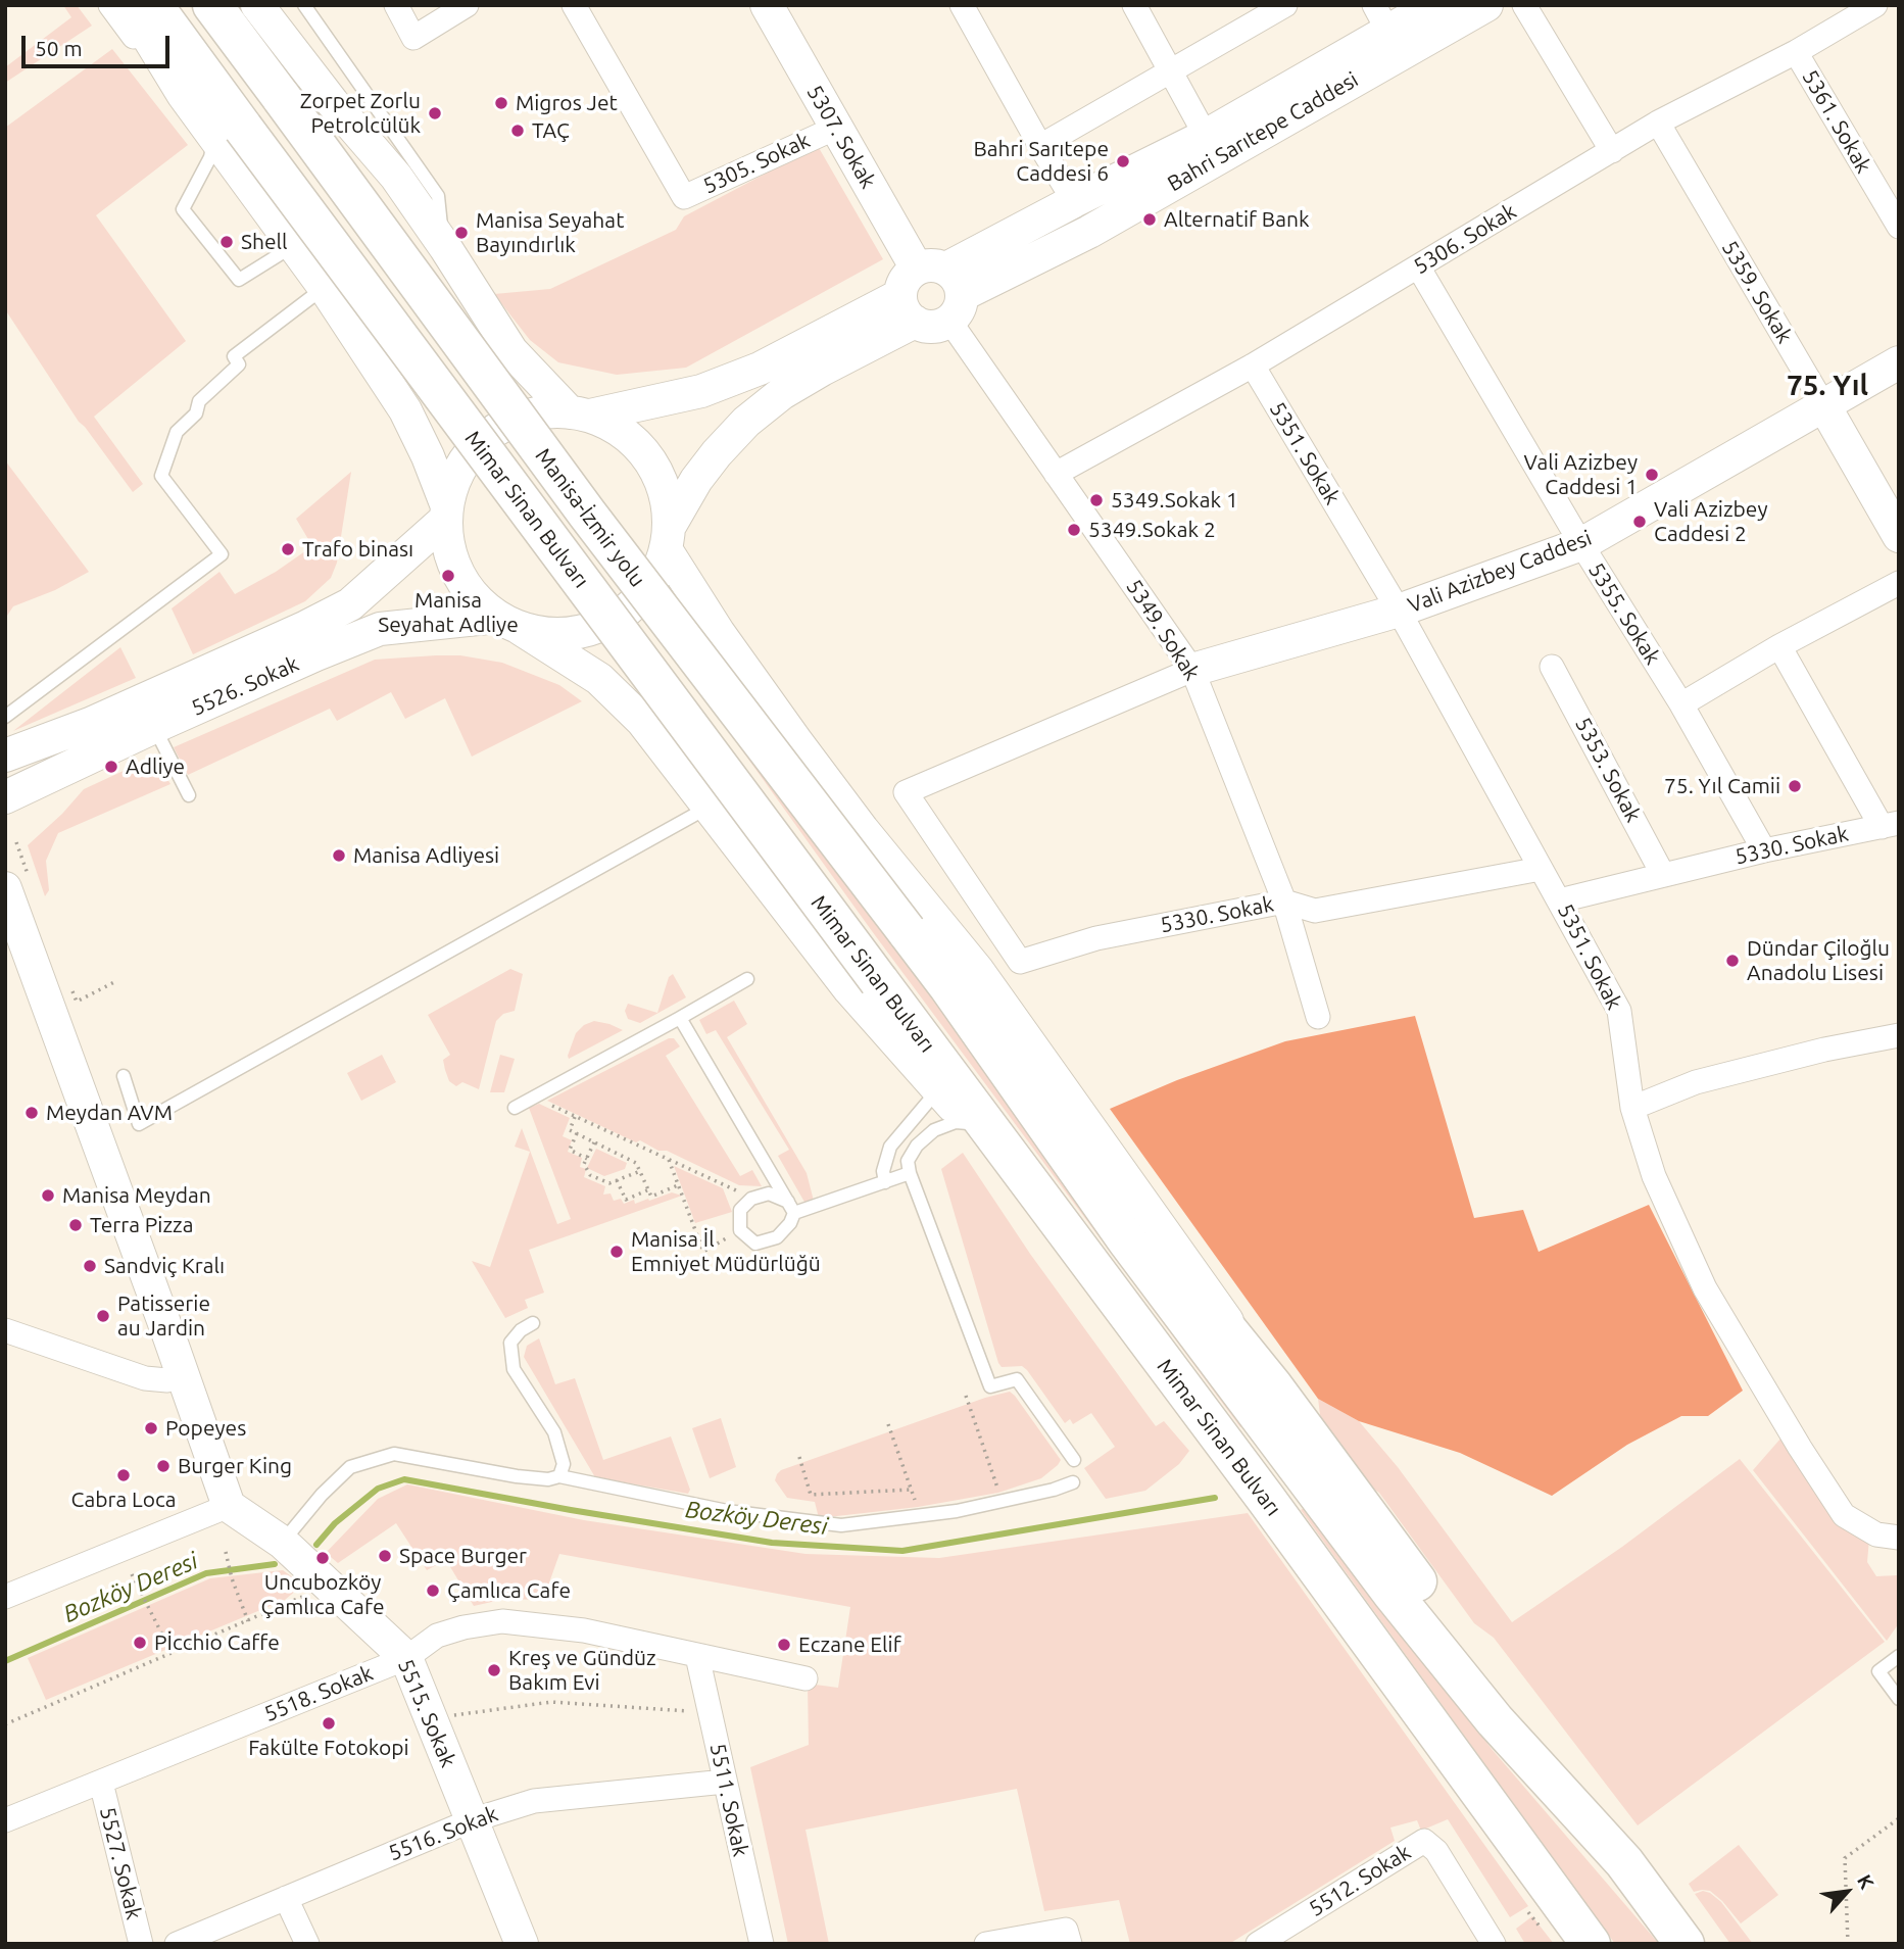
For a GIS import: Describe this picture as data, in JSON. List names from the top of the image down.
{
  "streets": {
    "highway": ["Mimar Sinan Bulvarı", "Manisa-İzmir yolu"],
    "main road": [
      "Bahri Sarıtepe Caddesi",
      "5307. Sokak",
      "5359. Sokak",
      "Vali Azizbey Caddesi",
      "5526. Sokak",
      "5515. Sokak"
    ],
    "street": [
      "5361. Sokak",
      "5305. Sokak",
      "5306. Sokak",
      "5351. Sokak",
      "5355. Sokak",
      "5349. Sokak",
      "5353. Sokak",
      "5330. Sokak",
      "5518. Sokak",
      "5511. Sokak",
      "5516. Sokak",
      "5527. Sokak",
      "5512. Sokak"
    ]
  },
  "crossings": [
    ["5361. Sokak", "5306. Sokak"],
    ["Bahri Sarıtepe Caddesi", "5307. Sokak"],
    ["Bahri Sarıtepe Caddesi", "5349. Sokak"],
    ["Bahri Sarıtepe Caddesi", "5526. Sokak"],
    ["5307. Sokak", "5305. Sokak"],
    ["5307. Sokak", "5349. Sokak"],
    ["5306. Sokak", "5359. Sokak"],
    ["5306. Sokak", "5351. Sokak"],
    ["5306. Sokak", "5355. Sokak"],
    ["5306. Sokak", "5349. Sokak"],
    ["5359. Sokak", "Vali Azizbey Caddesi"],
    ["5351. Sokak", "Vali Azizbey Caddesi"],
    ["5351. Sokak", "5330. Sokak"],
    ["Mimar Sinan Bulvarı", "Manisa-İzmir yolu"],
    ["Vali Azizbey Caddesi", "5355. Sokak"],
    ["Vali Azizbey Caddesi", "5349. Sokak"],
    ["Vali Azizbey Caddesi", "5330. Sokak"],
    ["5355. Sokak", "5330. Sokak"],
    ["5349. Sokak", "5330. Sokak"],
    ["5353. Sokak", "5330. Sokak"],
    ["5518. Sokak", "5515. Sokak"],
    ["5518. Sokak", "5511. Sokak"],
    ["5518. Sokak", "5527. Sokak"],
    ["5515. Sokak", "5516. Sokak"],
    ["5511. Sokak", "5516. Sokak"]
  ],
  "districts": ["75. Yıl"],
  "water": ["Bozköy Deresi"],
  "places": [
    "Migros Jet",
    "Zorpet Zorlu Petrolcülük",
    "TAÇ",
    "Bahri Sarıtepe Caddesi 6",
    "Alternatif Bank",
    "Manisa Seyahat Bayındırlık",
    "Shell",
    "Vali Azizbey Caddesi 1",
    "5349.Sokak 1",
    "Vali Azizbey Caddesi 2",
    "5349.Sokak 2",
    "Trafo binası",
    "Manisa Seyahat Adliye",
    "Adliye",
    "75. Yıl Camii",
    "Manisa Adliyesi",
    "Dündar Çiloğlu Anadolu Lisesi",
    "Meydan AVM",
    "Manisa Meydan",
    "Terra Pizza",
    "Manisa İl Emniyet Müdürlüğü",
    "Sandviç Kralı",
    "Patisserie au Jardin",
    "Popeyes",
    "Burger King",
    "Cabra Loca",
    "Space Burger",
    "Uncubozköy Çamlıca Cafe",
    "Çamlıca Cafe",
    "Pİcchio Caffe",
    "Eczane Elif",
    "Kreş ve Gündüz Bakım Evi",
    "Fakülte Fotokopi"
  ],
  "scale_bar": "50 m",
  "north": "top right"
}
